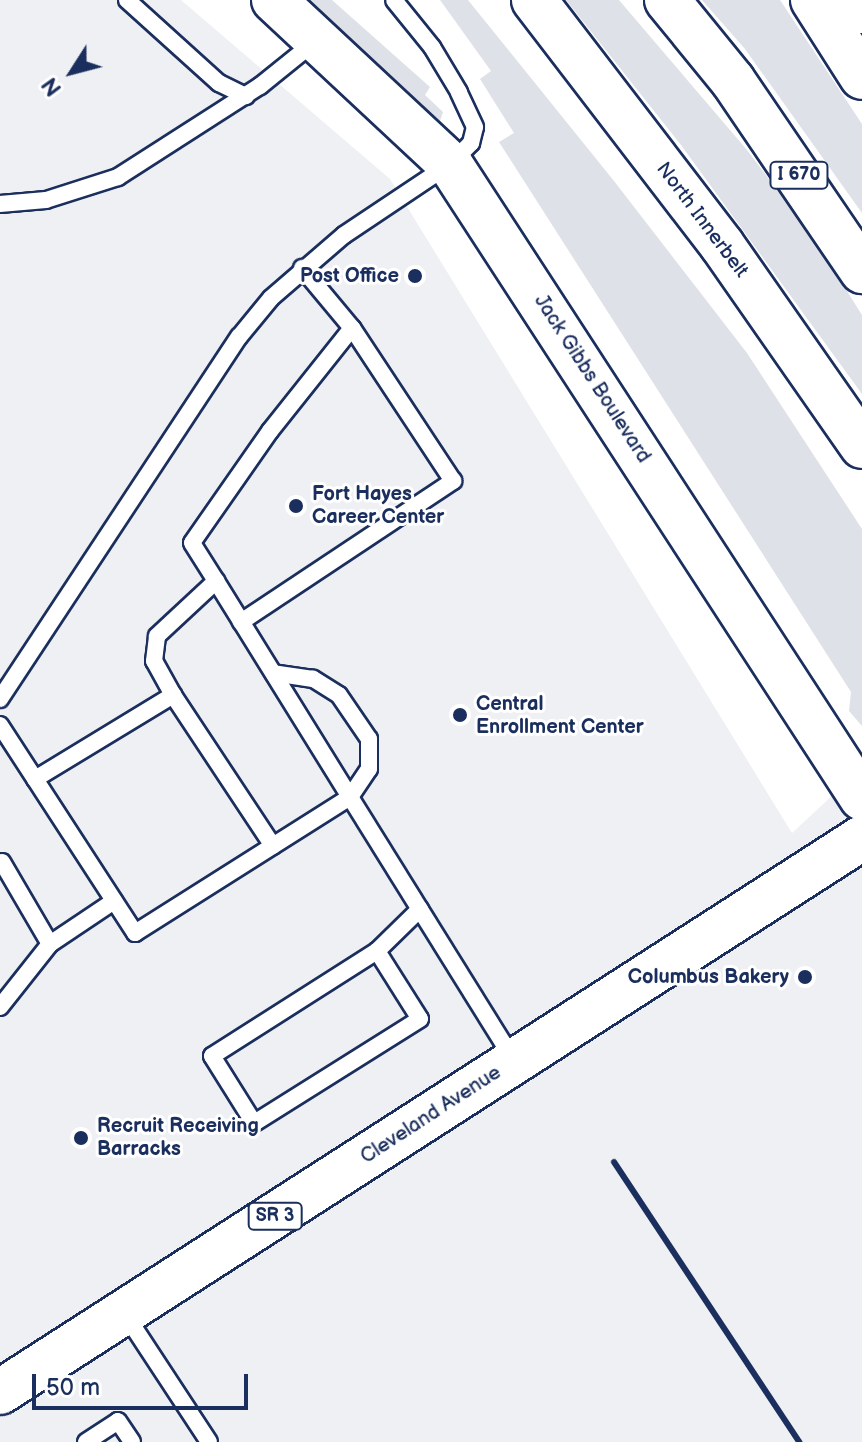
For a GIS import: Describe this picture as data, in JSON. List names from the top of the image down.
{
  "streets": {
    "main road": [
      "I 670",
      "North Innerbelt",
      "Jack Gibbs Boulevard",
      "Cleveland Avenue",
      "SR 3"
    ]
  },
  "places": [
    "Post Office",
    "Fort Hayes Career Center",
    "Central Enrollment Center",
    "Columbus Bakery",
    "Recruit Receiving Barracks"
  ],
  "scale_bar": "50 m",
  "north": "bottom left"
}
